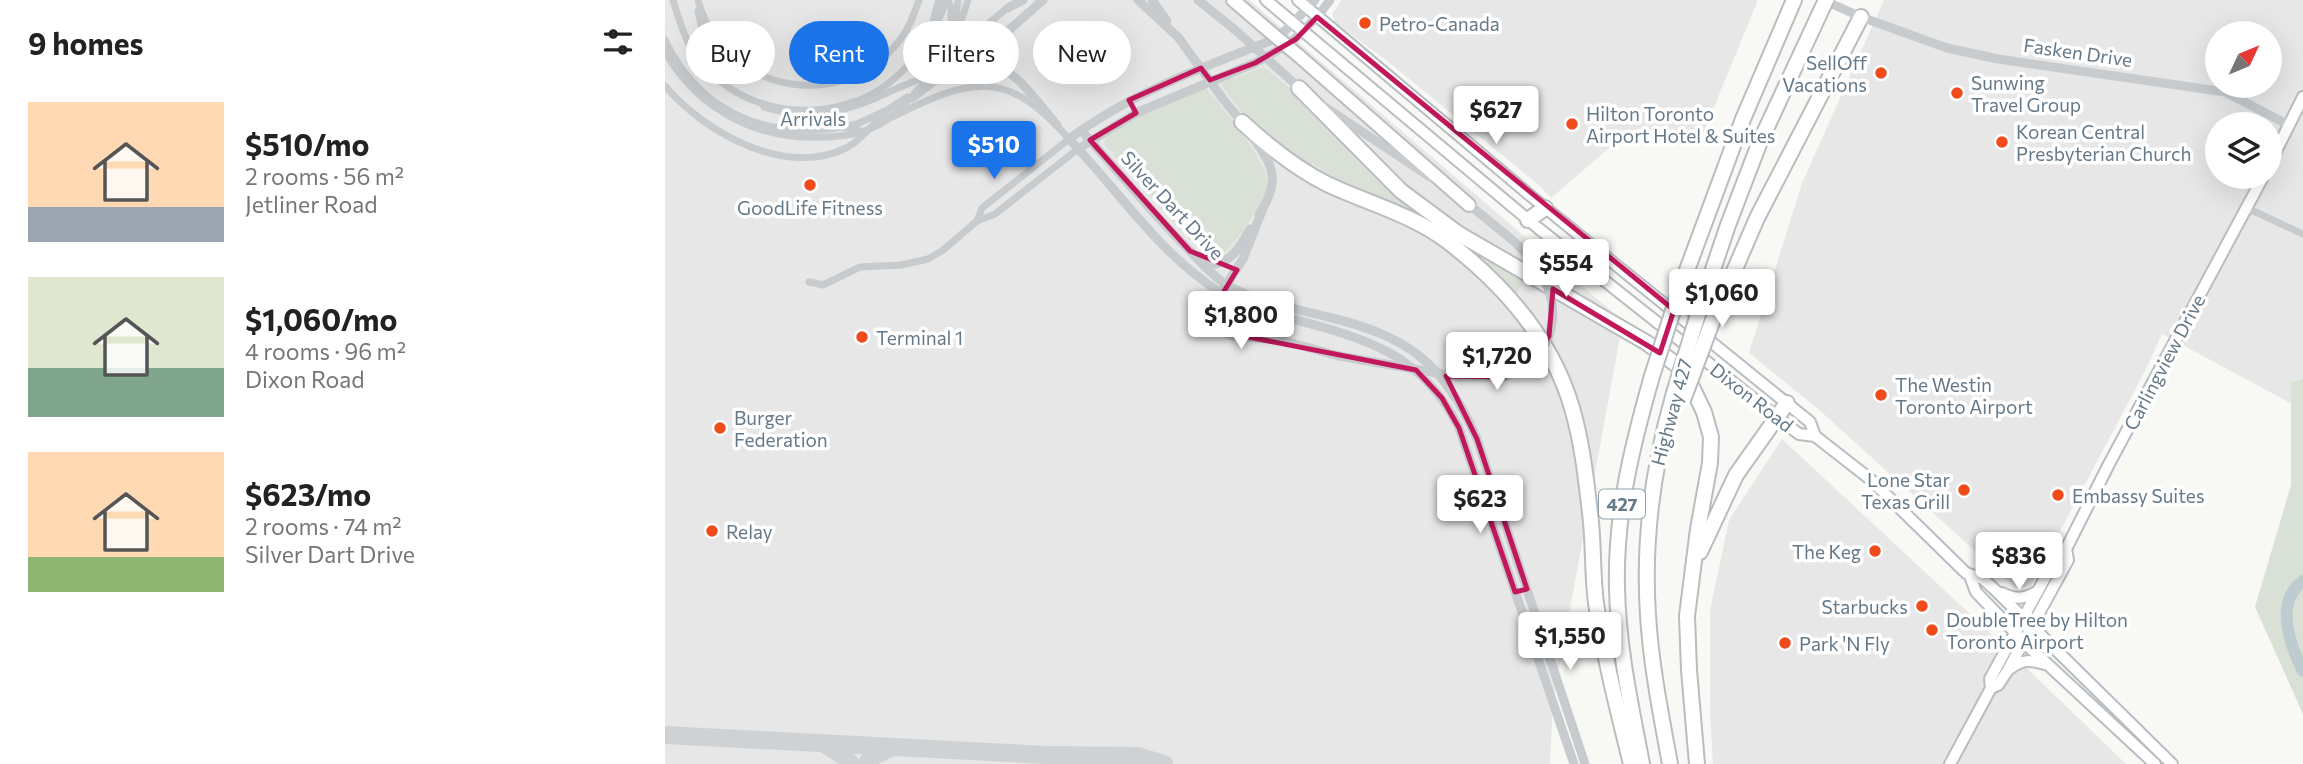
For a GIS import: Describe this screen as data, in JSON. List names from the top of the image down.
{
  "streets": {
    "highway": ["Highway 427", "427"],
    "main road": ["Carlingview Drive", "Dixon Road"],
    "street": ["Fasken Drive", "Arrivals", "Silver Dart Drive"]
  },
  "crossings": [
    ["Fasken Drive", "Highway 427"],
    ["Carlingview Drive", "Dixon Road"]
  ],
  "places": [
    "Petro-Canada",
    "SellOff Vacations",
    "Sunwing Travel Group",
    "Hilton Toronto Airport Hotel & Suites",
    "Korean Central Presbyterian Church",
    "GoodLife Fitness",
    "Terminal 1",
    "The Westin Toronto Airport",
    "Burger Federation",
    "Lone Star Texas Grill",
    "Embassy Suites",
    "Relay",
    "The Keg",
    "Starbucks",
    "DoubleTree by Hilton Toronto Airport",
    "Park 'N Fly"
  ],
  "north": "top right",
  "page": {
    "heading": "9 homes",
    "chip": [
      "Buy",
      "Rent",
      "Filters",
      "New"
    ],
    "list": [
      {
        "name": "$510/mo",
        "note": "2 rooms · 56 m² · Jetliner Road"
      },
      {
        "name": "$1,060/mo",
        "note": "4 rooms · 96 m² · Dixon Road"
      },
      {
        "name": "$623/mo",
        "note": "2 rooms · 74 m² · Silver Dart Drive"
      }
    ],
    "price": [
      "$627",
      "$510",
      "$554",
      "$1,060",
      "$1,800",
      "$1,720",
      "$623",
      "$836",
      "$1,550"
    ]
  }
}
